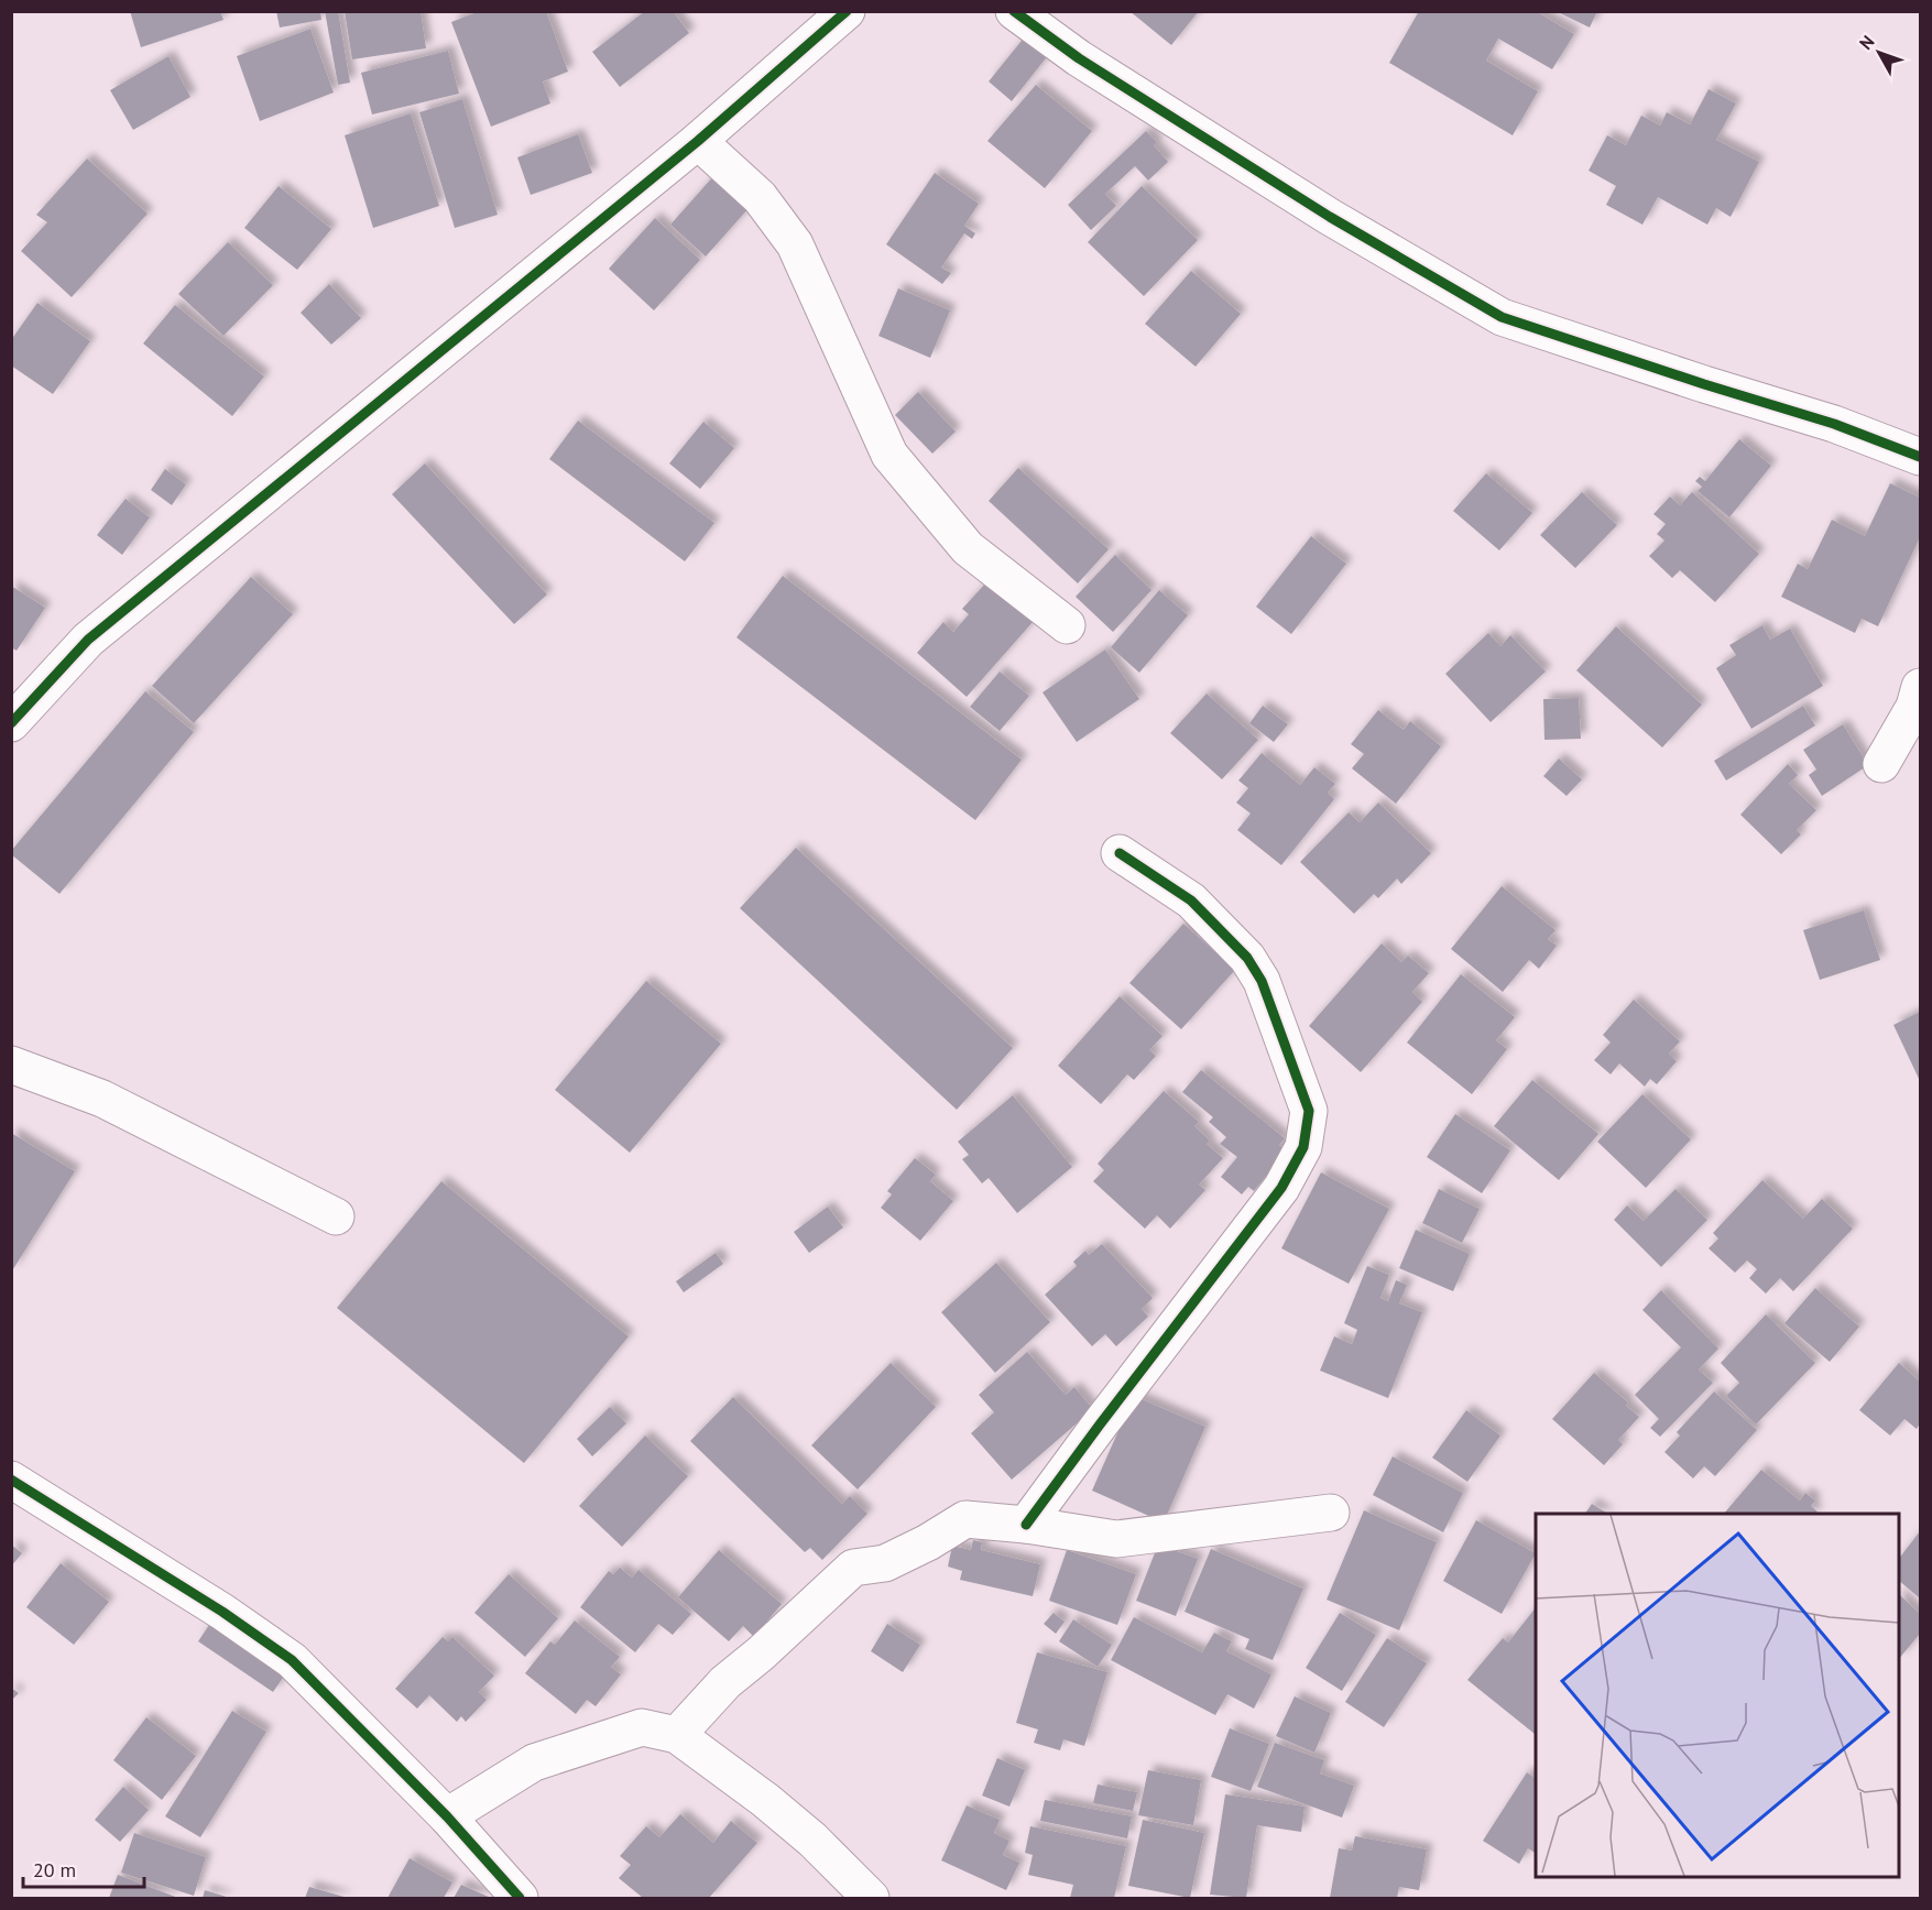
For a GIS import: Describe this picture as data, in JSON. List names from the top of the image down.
{
  "scale_bar": "20 m",
  "north": "top left"
}
